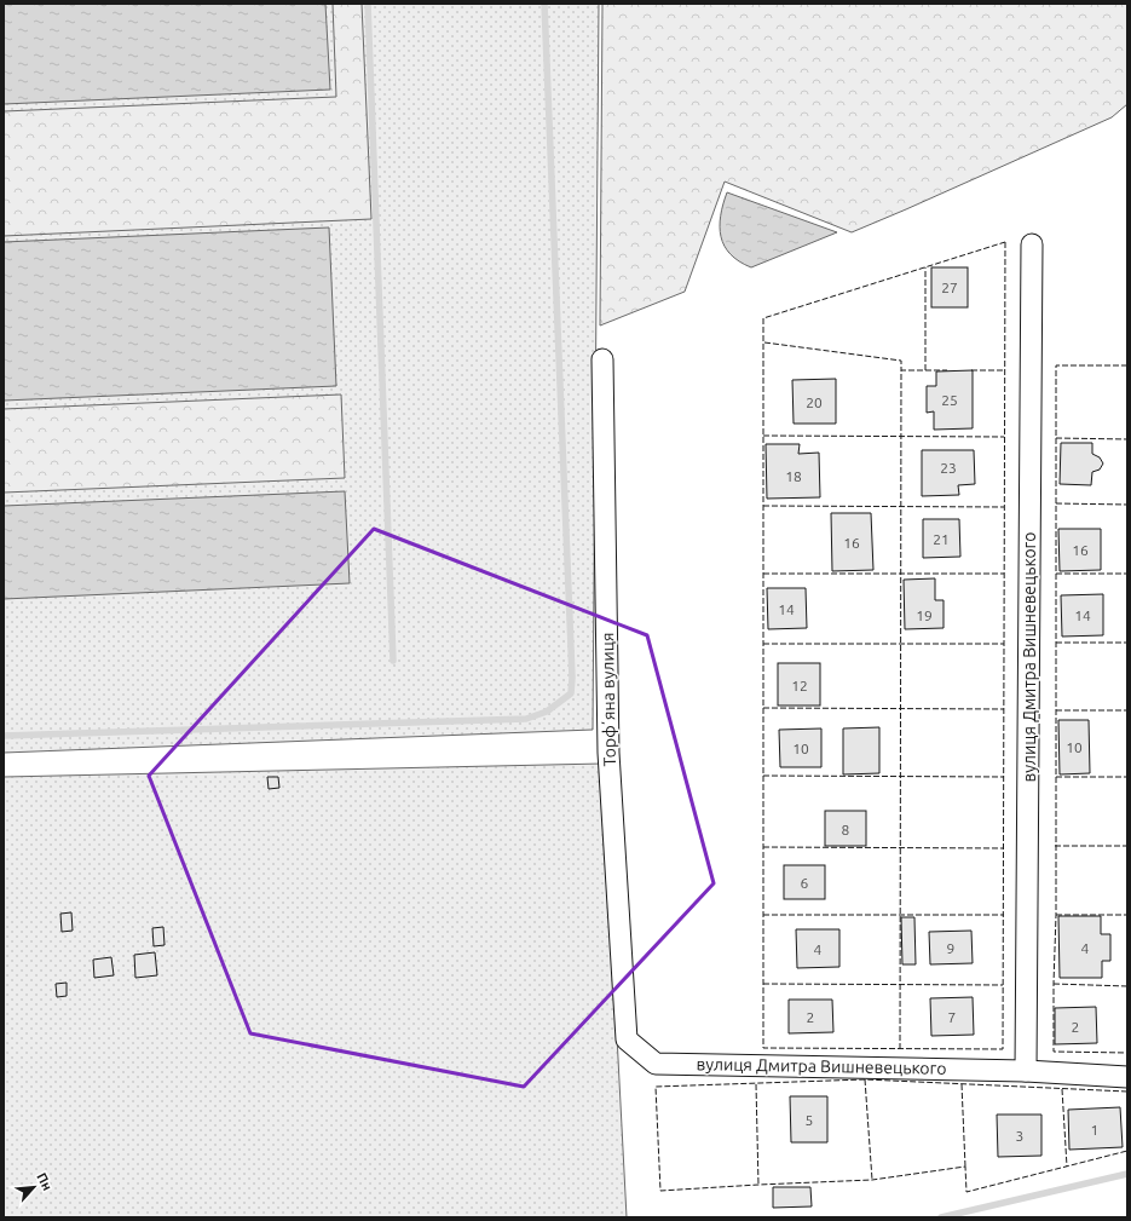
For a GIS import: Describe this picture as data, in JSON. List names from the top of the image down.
{
  "streets": {
    "street": ["вулиця Дмитра Вишневецького", "Торфʼяна вулиця"]
  },
  "crossings": [
    ["вулиця Дмитра Вишневецького", "Торфʼяна вулиця"]
  ],
  "house_numbers": [
    "27",
    "25",
    "20",
    "23",
    "18",
    "21",
    "16",
    "16",
    "14",
    "19",
    "14",
    "12",
    "10",
    "10",
    "8",
    "6",
    "9",
    "4",
    "4",
    "2",
    "7",
    "2",
    "5",
    "1",
    "3"
  ],
  "north": "top right"
}
